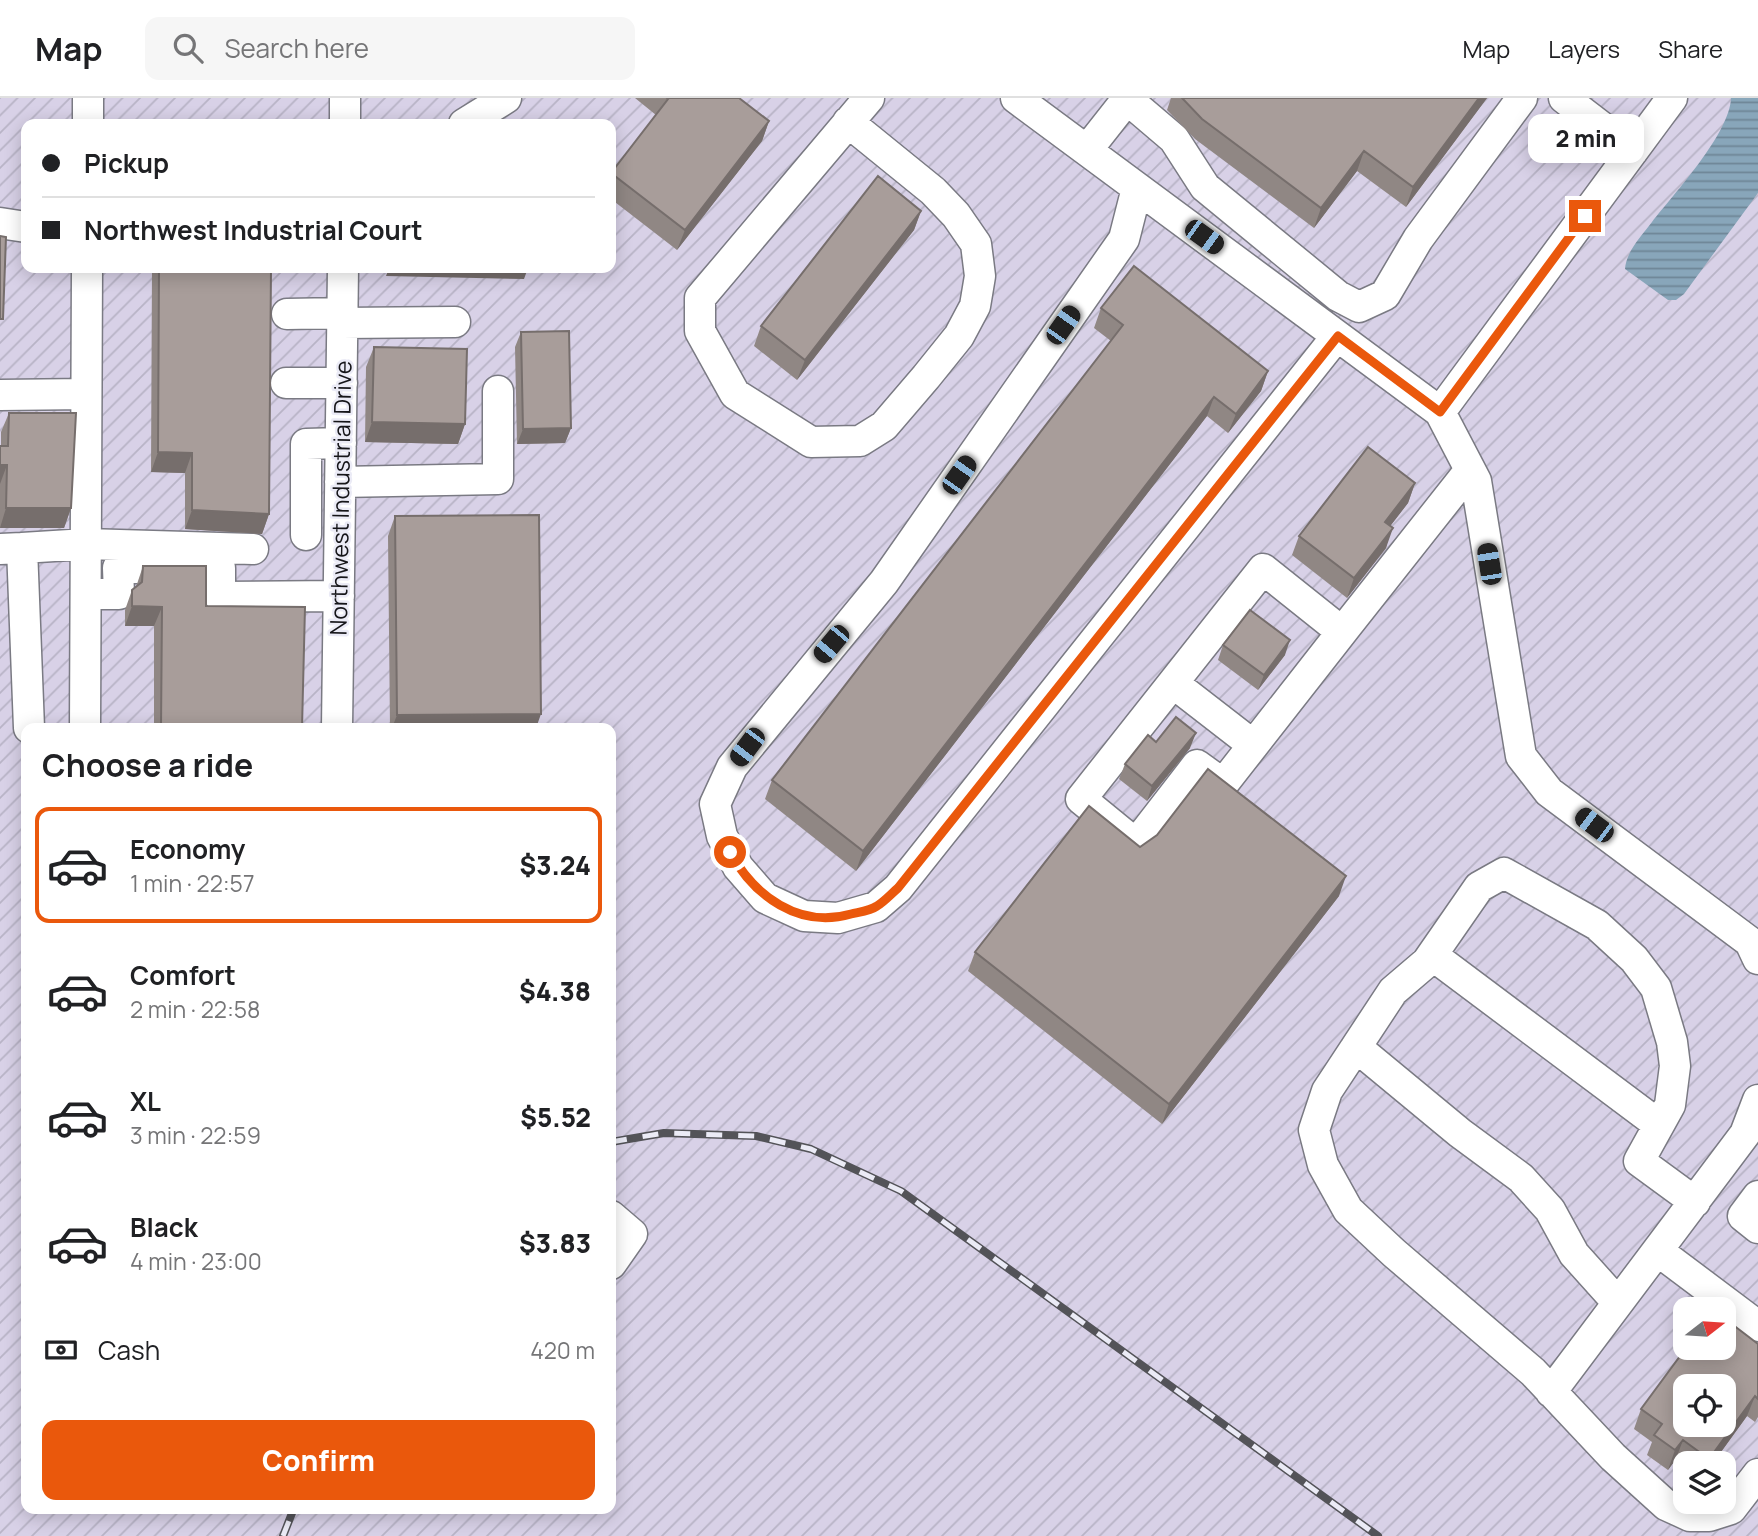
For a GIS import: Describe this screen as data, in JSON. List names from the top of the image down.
{
  "streets": {
    "street": ["Northwest Industrial Drive"]
  },
  "north": "right",
  "page": {
    "header": "Map",
    "search": "Search here",
    "nav": ["Map", "Layers", "Share"],
    "bubble": "2 min",
    "banner": ["Pickup", "Northwest Industrial Court"],
    "heading": "Choose a ride",
    "list": [
      {
        "name": "Economy",
        "note": "1 min · 22:57",
        "value": "$3.24"
      },
      {
        "name": "Comfort",
        "note": "2 min · 22:58",
        "value": "$4.38"
      },
      {
        "name": "XL",
        "note": "3 min · 22:59",
        "value": "$5.52"
      },
      {
        "name": "Black",
        "note": "4 min · 23:00",
        "value": "$3.83"
      }
    ],
    "pay": ["Cash", "420 m"],
    "buttons": "Confirm"
  }
}
